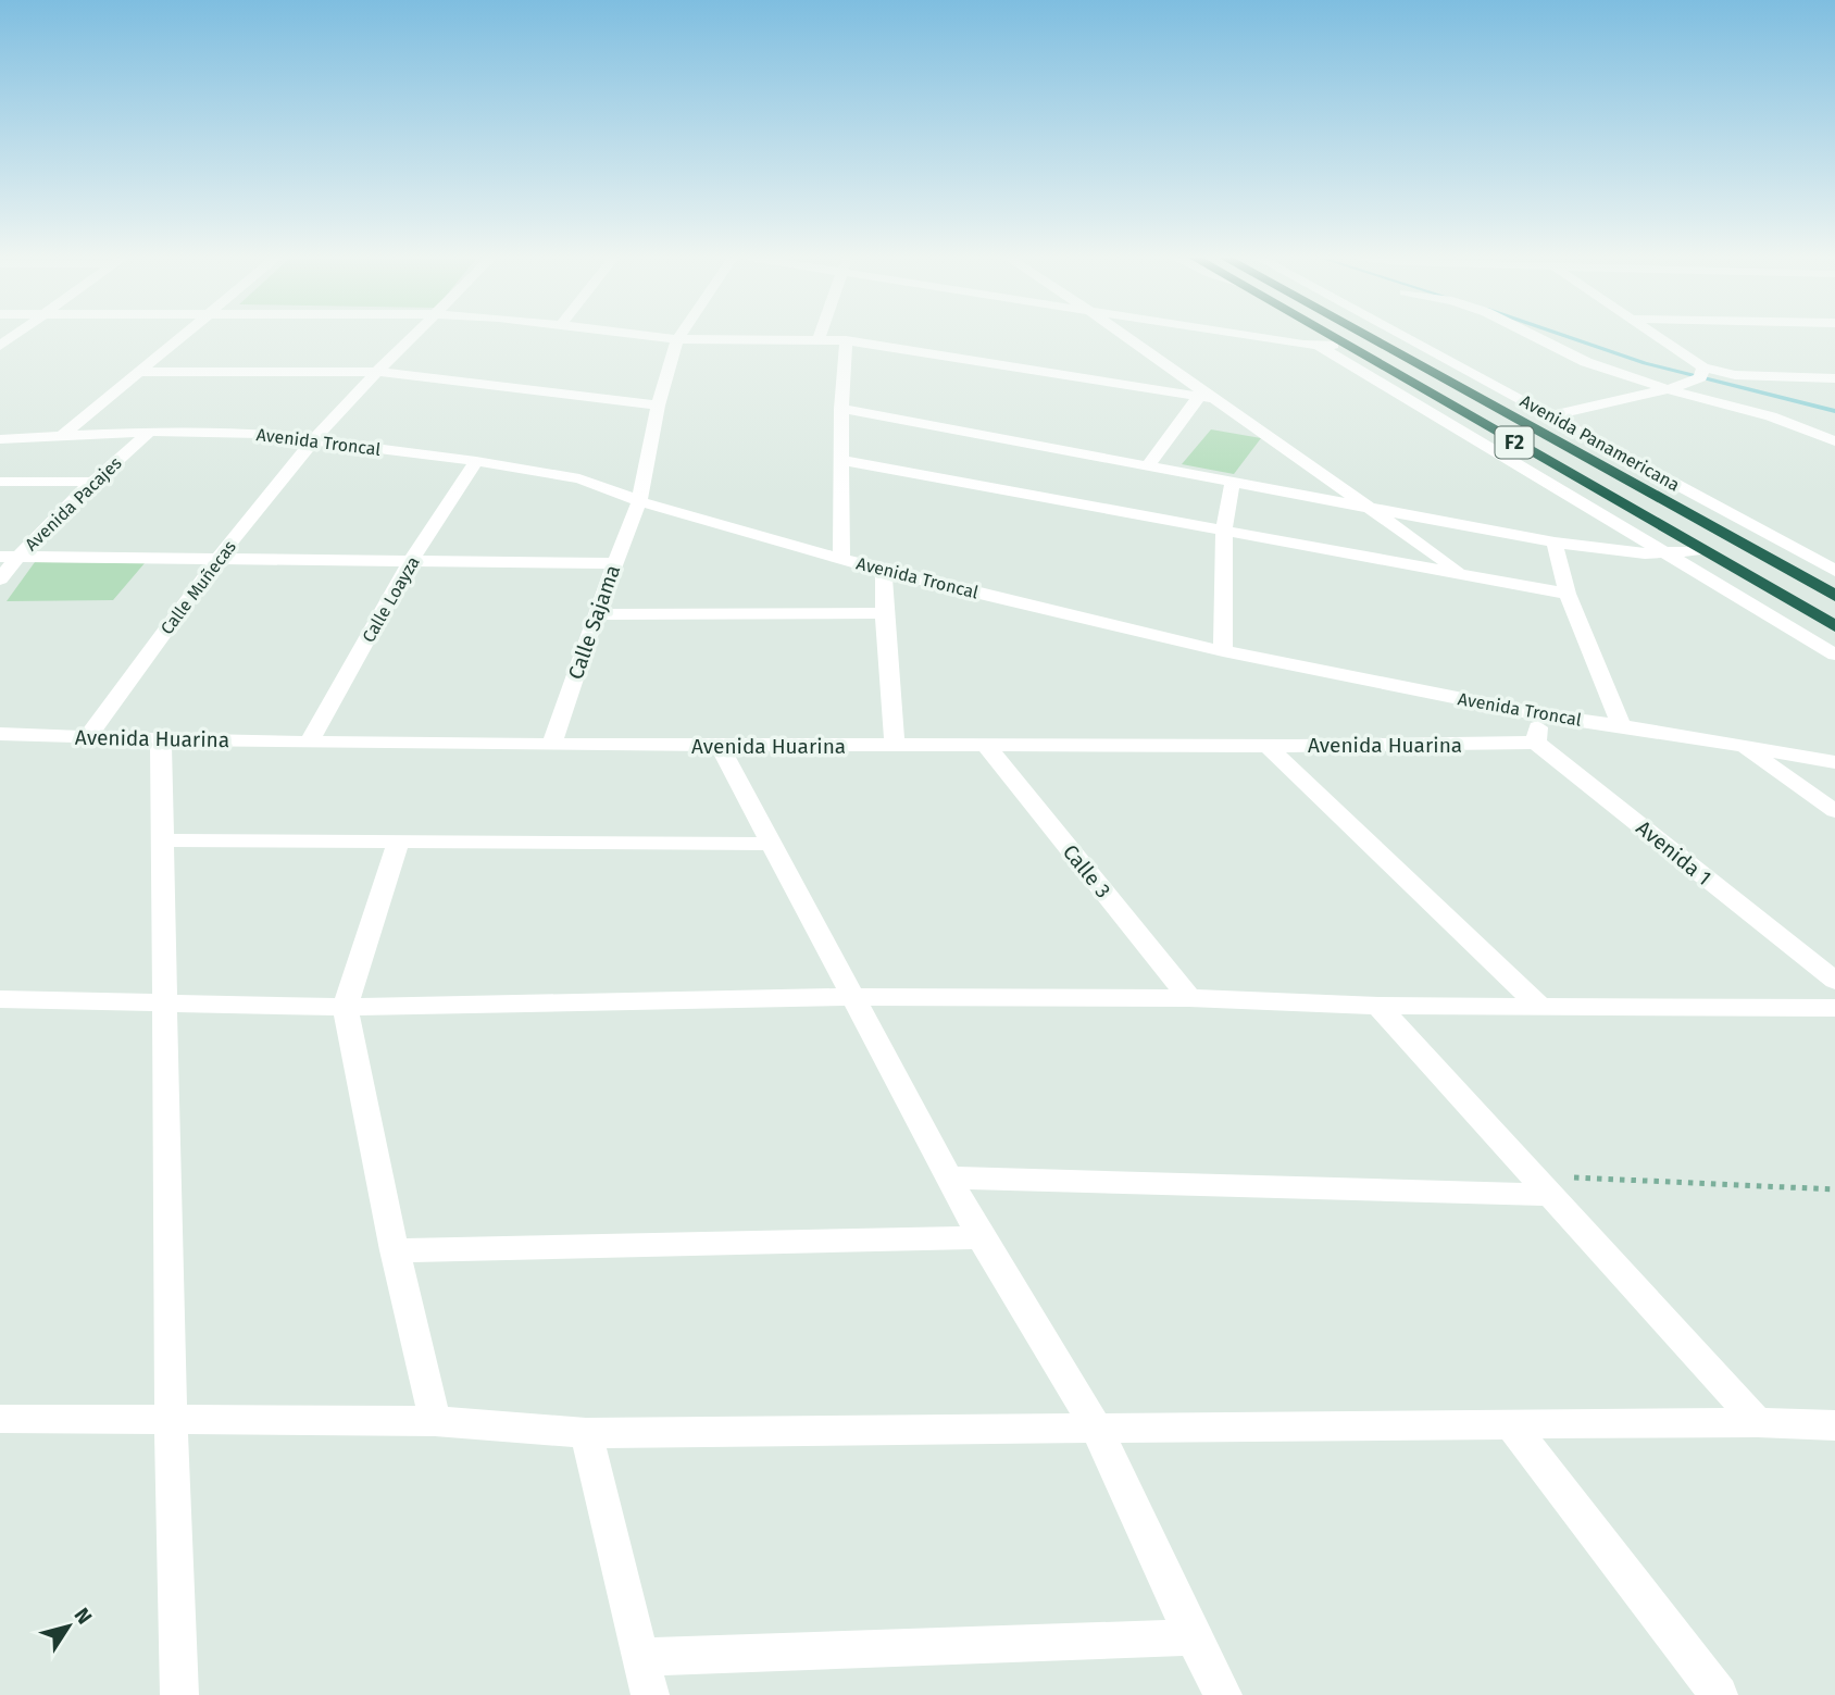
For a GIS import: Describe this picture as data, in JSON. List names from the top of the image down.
{
  "streets": {
    "highway": ["F2", "Avenida Panamericana"],
    "street": [
      "Avenida Troncal",
      "Avenida Pacajes",
      "Calle Muñecas",
      "Calle Loayza",
      "Calle Sajama",
      "Avenida Huarina",
      "Avenida 1",
      "Calle 3"
    ]
  },
  "crossings": [
    ["Avenida Troncal", "Avenida Pacajes"],
    ["Avenida Troncal", "Calle Muñecas"],
    ["Avenida Troncal", "Calle Loayza"],
    ["Avenida Troncal", "Calle Sajama"],
    ["Calle Muñecas", "Avenida Huarina"],
    ["Calle Loayza", "Avenida Huarina"],
    ["Calle Sajama", "Avenida Huarina"],
    ["Avenida Huarina", "Avenida 1"],
    ["Avenida Huarina", "Calle 3"]
  ],
  "north": "top right"
}
